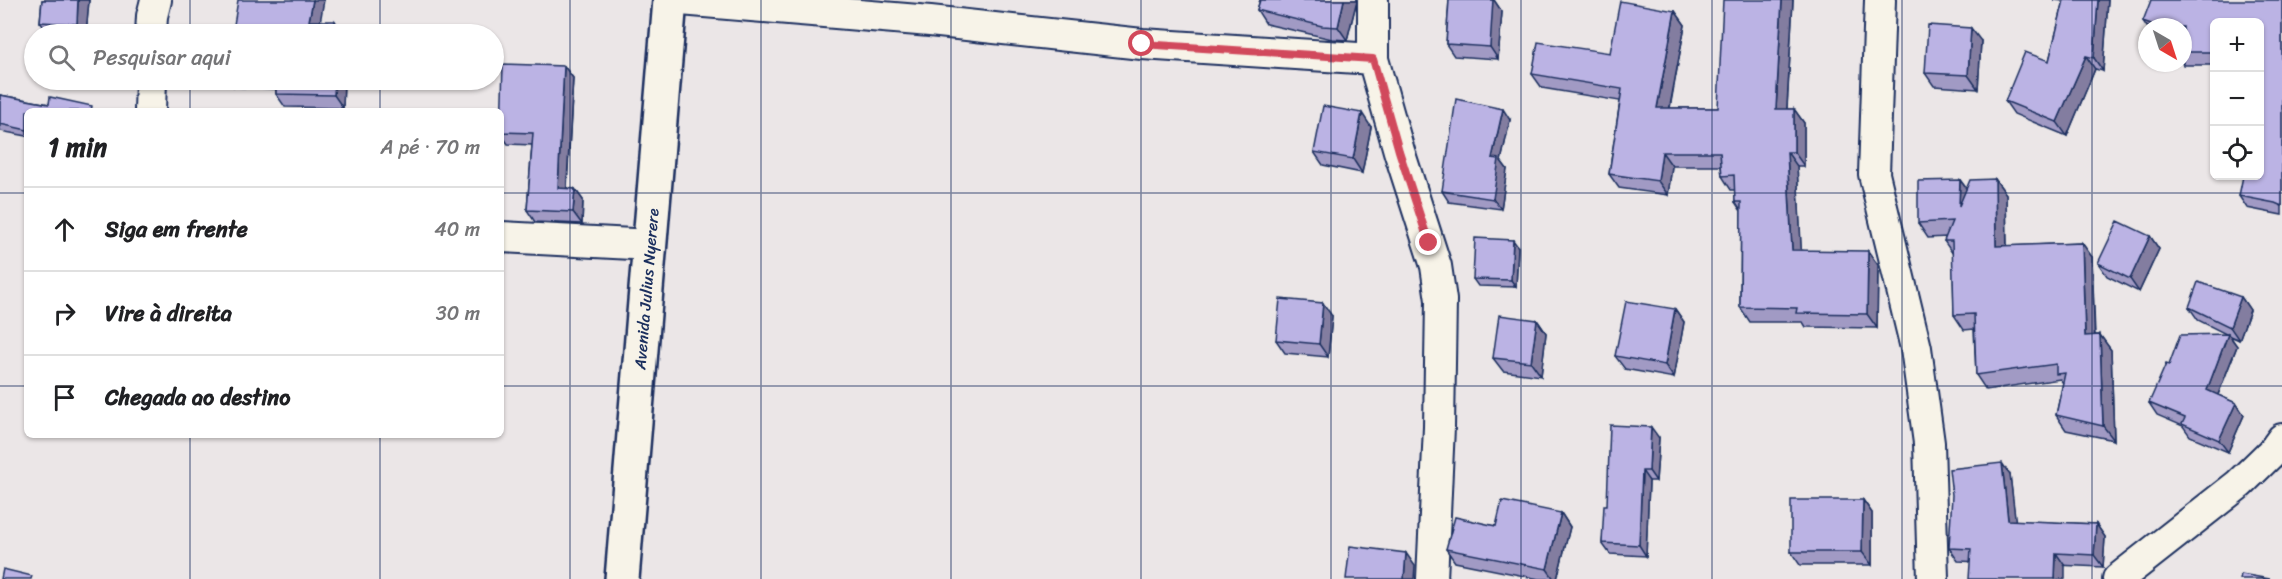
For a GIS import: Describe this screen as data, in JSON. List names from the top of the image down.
{
  "streets": {
    "street": ["Avenida Julius Nyerere"]
  },
  "north": "bottom right",
  "page": {
    "map_buttons": ["+", "−"],
    "search": "Pesquisar aqui",
    "heading": ["1 min", "A pé · 70 m"],
    "list": [
      ["Siga em frente", "40 m"],
      ["Vire à direita", "30 m"],
      "Chegada ao destino"
    ]
  }
}
